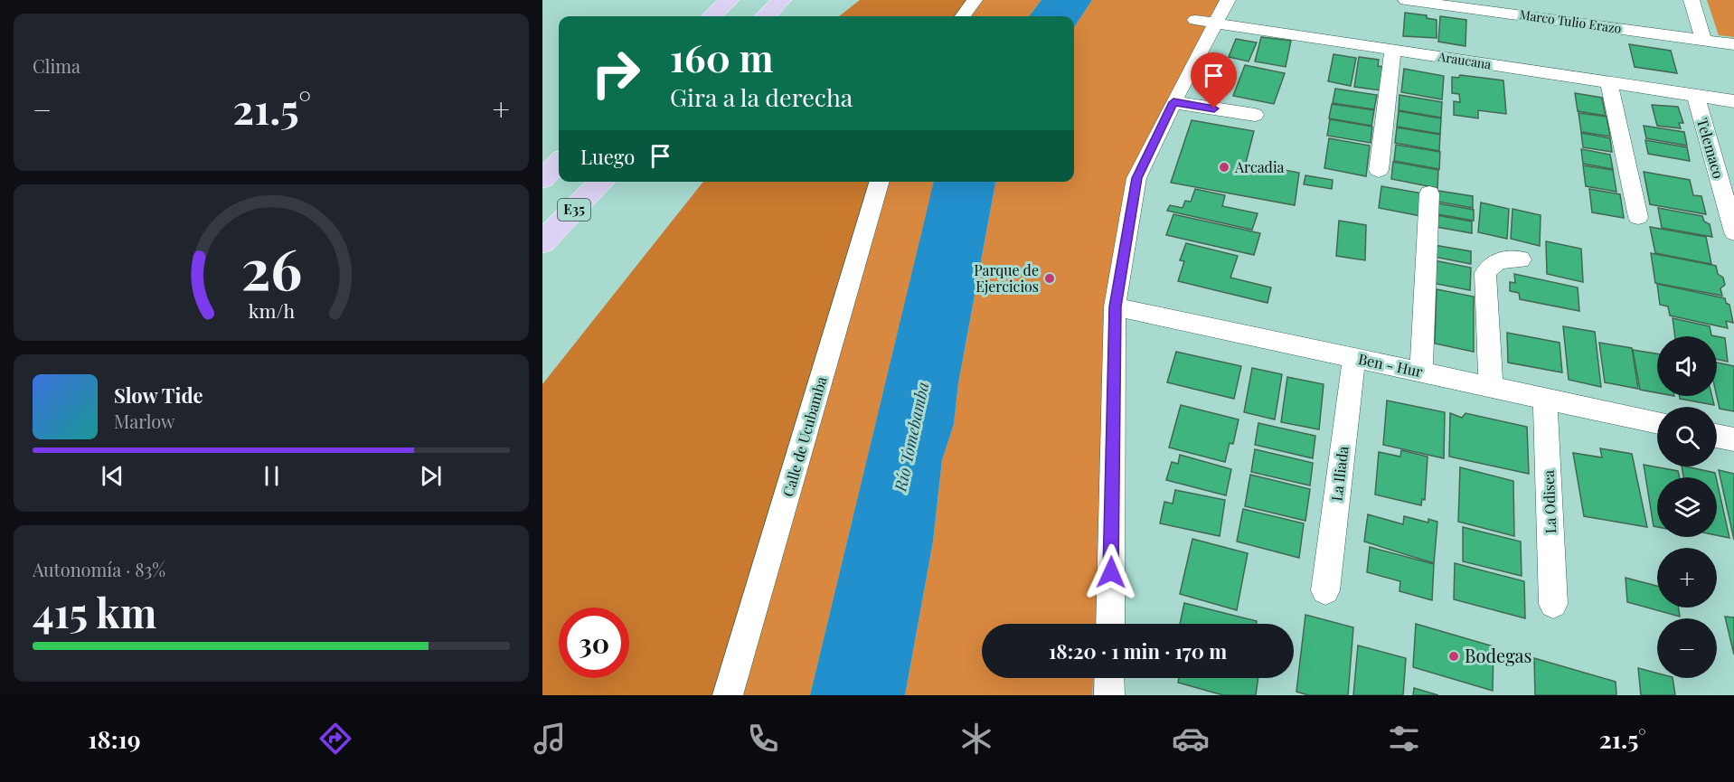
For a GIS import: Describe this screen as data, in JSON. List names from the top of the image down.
{
  "streets": {
    "highway": ["E35"],
    "street": [
      "Marco Tulio Erazo",
      "Araucana",
      "Telemaco",
      "Ben - Hur",
      "Calle de Ucubamba",
      "La Iliada",
      "La Odisea"
    ]
  },
  "crossings": [
    ["Araucana", "Telemaco"],
    ["Ben - Hur", "La Iliada"],
    ["Ben - Hur", "La Odisea"]
  ],
  "water": ["Río Tomebamba"],
  "places": ["Arcadia", "Parque de Ejercicios", "Bodegas"],
  "page": {
    "tile": [
      "Clima",
      ["Autonomía · 83%", "415 km"]
    ],
    "turn": ["160 m", "Gira a la derecha"],
    "heat": ["−", "21.5°", "+"],
    "then": "Luego",
    "map_buttons": ["+", "−"],
    "song": ["Slow Tide", "Marlow"],
    "limit": "30",
    "trip": "18:20 · 1 min · 170 m",
    "tabs": ["18:19", "21.5°"],
    "gauge": ["26", "km/h"]
  }
}
